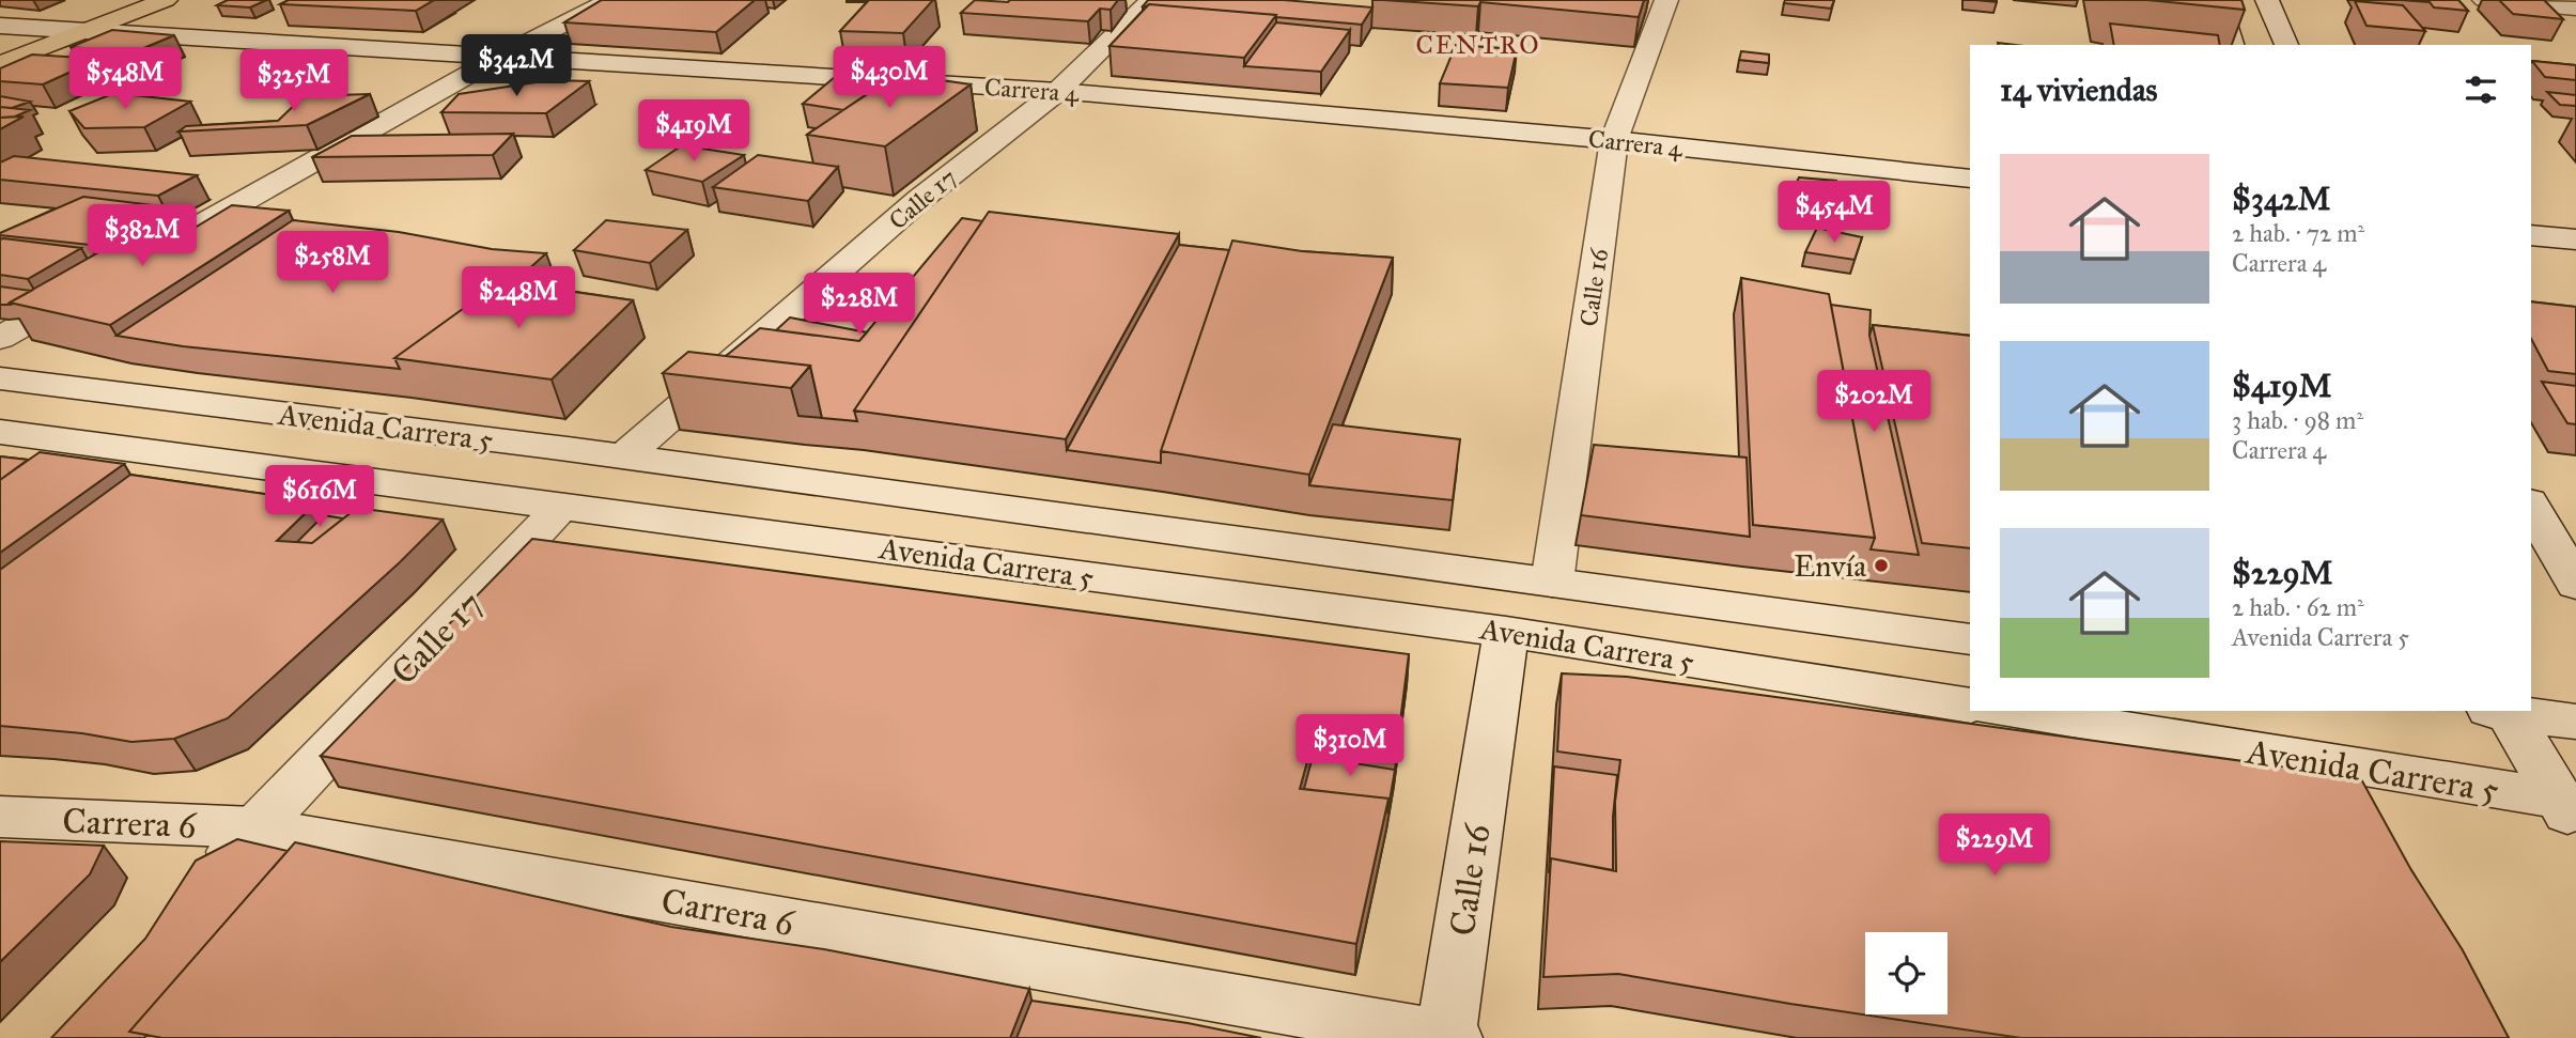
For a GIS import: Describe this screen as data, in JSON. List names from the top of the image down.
{
  "streets": {
    "street": [
      "Carrera 4",
      "Calle 17",
      "Calle 16",
      "Avenida Carrera 5",
      "Carrera 6"
    ]
  },
  "crossings": [
    ["Carrera 4", "Calle 17"],
    ["Carrera 4", "Calle 16"],
    ["Calle 17", "Avenida Carrera 5"],
    ["Calle 17", "Carrera 6"],
    ["Calle 16", "Avenida Carrera 5"],
    ["Calle 16", "Carrera 6"]
  ],
  "districts": ["CENTRO"],
  "places": ["Envía"],
  "page": {
    "price": [
      "$342M",
      "$430M",
      "$548M",
      "$325M",
      "$419M",
      "$454M",
      "$382M",
      "$258M",
      "$248M",
      "$228M",
      "$202M",
      "$616M",
      "$310M",
      "$229M"
    ],
    "heading": "14 viviendas",
    "list": [
      {
        "name": "$342M",
        "note": "2 hab. · 72 m² · Carrera 4"
      },
      {
        "name": "$419M",
        "note": "3 hab. · 98 m² · Carrera 4"
      },
      {
        "name": "$229M",
        "note": "2 hab. · 62 m² · Avenida Carrera 5"
      }
    ]
  }
}
